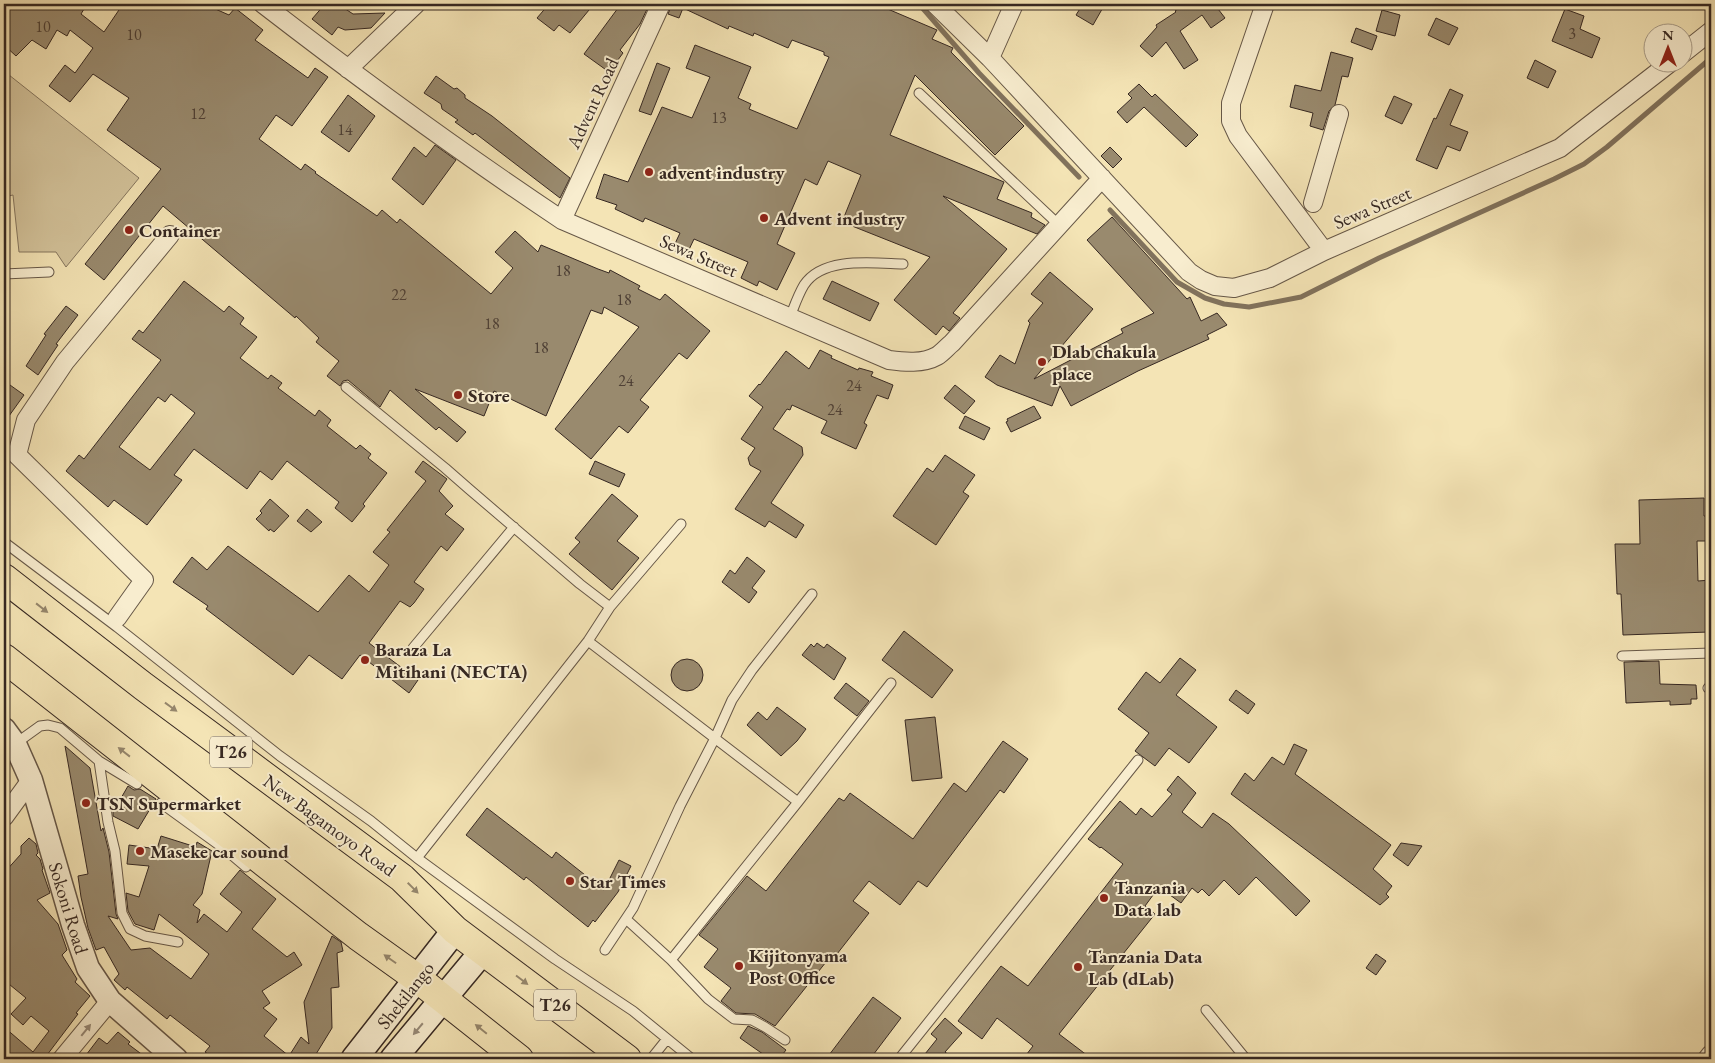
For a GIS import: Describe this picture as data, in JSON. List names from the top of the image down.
{
  "streets": {
    "highway": ["T26", "New Bagamoyo Road"],
    "main road": ["Shekilango"],
    "street": ["Advent Road", "Sewa Street", "Sokoni Road"]
  },
  "crossings": [
    ["Advent Road", "Sewa Street"],
    ["New Bagamoyo Road", "Shekilango"]
  ],
  "places": [
    "advent industry",
    "Advent industry",
    "Container",
    "Dlab chakula place",
    "Store",
    "Baraza La Mitihani (NECTA)",
    "TSN Supermarket",
    "Maseke car sound",
    "Star Times",
    "Tanzania Data lab",
    "Kijitonyama Post Office",
    "Tanzania Data Lab (dLab)"
  ],
  "house_numbers": [
    "10",
    "3",
    "10",
    "12",
    "13",
    "14",
    "18",
    "22",
    "18",
    "18",
    "18",
    "24",
    "24",
    "24"
  ],
  "north": "top"
}
